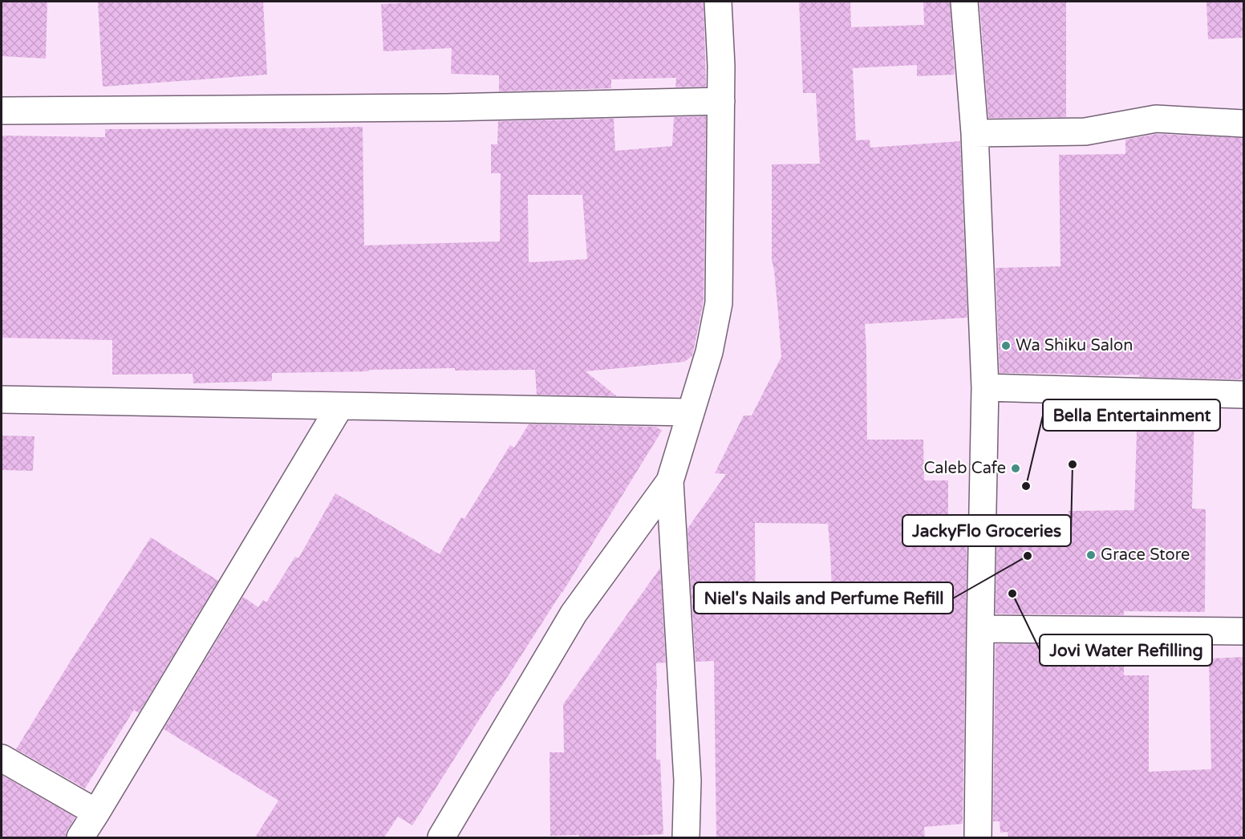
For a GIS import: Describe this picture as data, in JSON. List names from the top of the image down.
{
  "places": [
    "Wa Shiku Salon",
    "JackyFlo Groceries",
    "Caleb Cafe",
    "Bella Entertainment",
    "Grace Store",
    "Niel's Nails and Perfume Refill",
    "Jovi Water Refilling"
  ]
}
